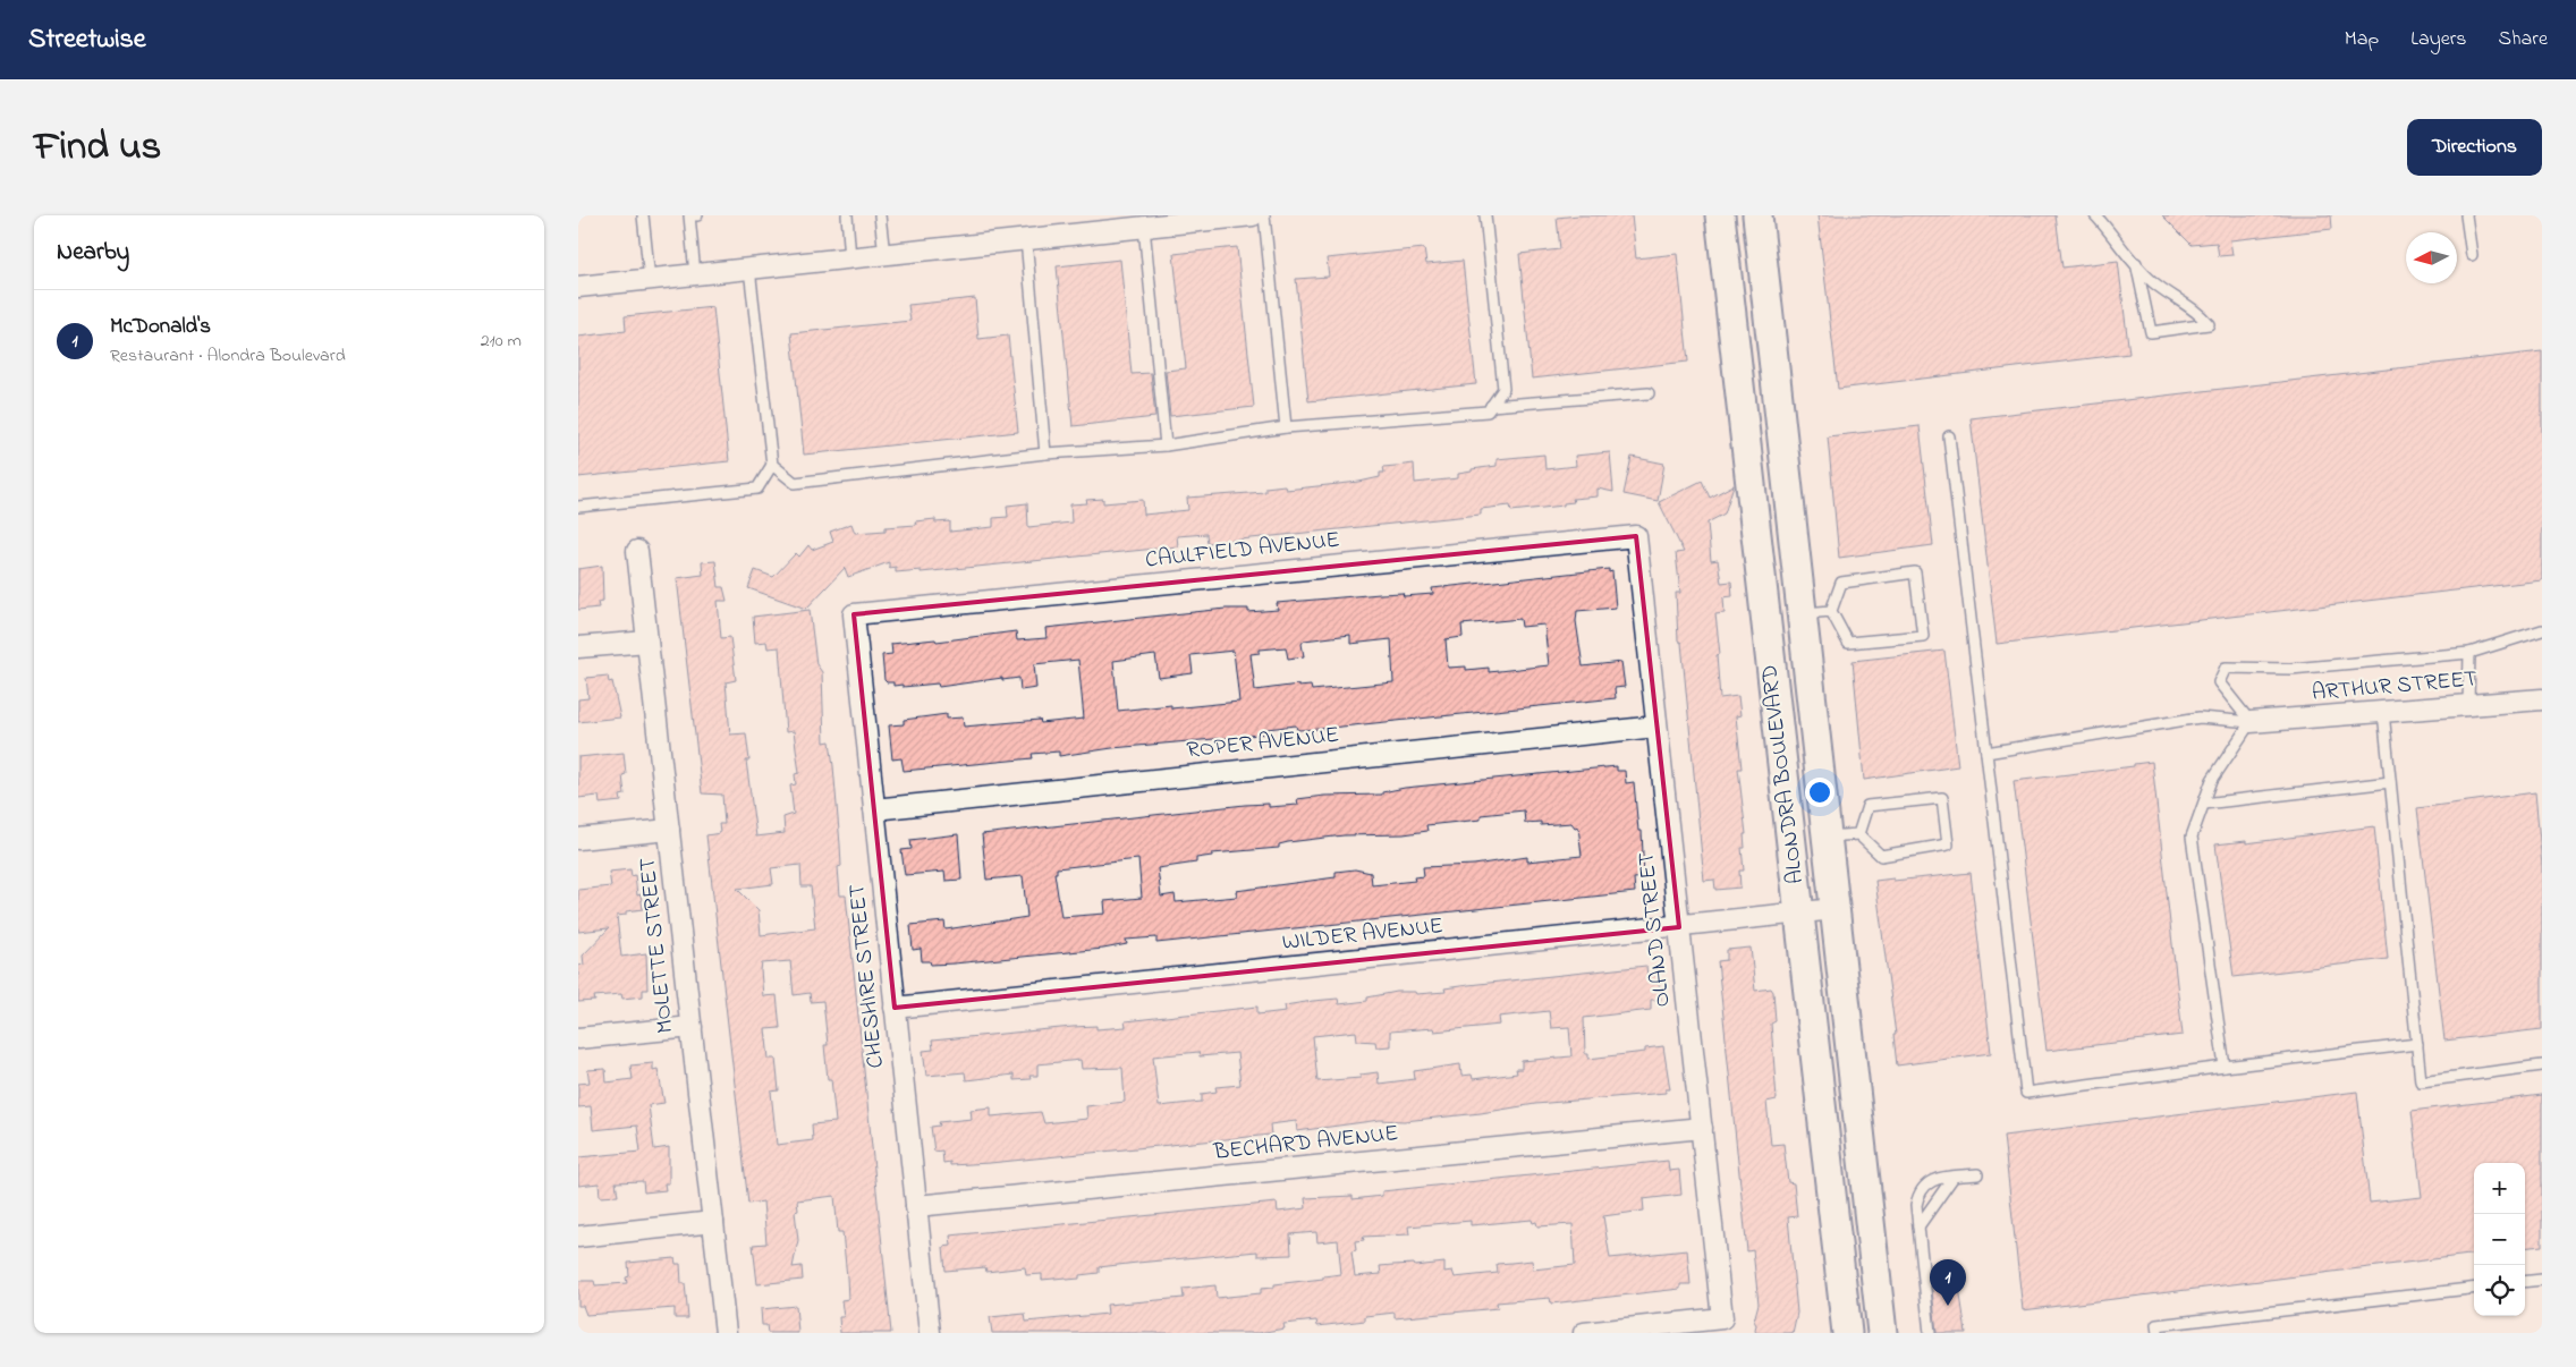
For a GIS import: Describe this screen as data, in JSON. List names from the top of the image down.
{
  "streets": {
    "main road": ["ALONDRA BOULEVARD"],
    "street": [
      "CAULFIELD AVENUE",
      "ARTHUR STREET",
      "ROPER AVENUE",
      "OLAND STREET",
      "WILDER AVENUE",
      "MOLETTE STREET",
      "CHESHIRE STREET",
      "BECHARD AVENUE"
    ]
  },
  "crossings": [
    ["CAULFIELD AVENUE", "OLAND STREET"],
    ["CAULFIELD AVENUE", "CHESHIRE STREET"],
    ["ROPER AVENUE", "OLAND STREET"],
    ["ROPER AVENUE", "CHESHIRE STREET"],
    ["ALONDRA BOULEVARD", "WILDER AVENUE"],
    ["OLAND STREET", "WILDER AVENUE"],
    ["OLAND STREET", "BECHARD AVENUE"],
    ["WILDER AVENUE", "CHESHIRE STREET"],
    ["CHESHIRE STREET", "BECHARD AVENUE"]
  ],
  "north": "left",
  "page": {
    "header": "Streetwise",
    "nav": ["Map", "Layers", "Share"],
    "title": "Find us",
    "buttons": "Directions",
    "heading": "Nearby",
    "list": [
      {
        "mark": "1",
        "name": "McDonald's",
        "note": "Restaurant · Alondra Boulevard",
        "value": "210 m"
      }
    ],
    "map_buttons": ["+", "−"],
    "pins": "1"
  }
}
